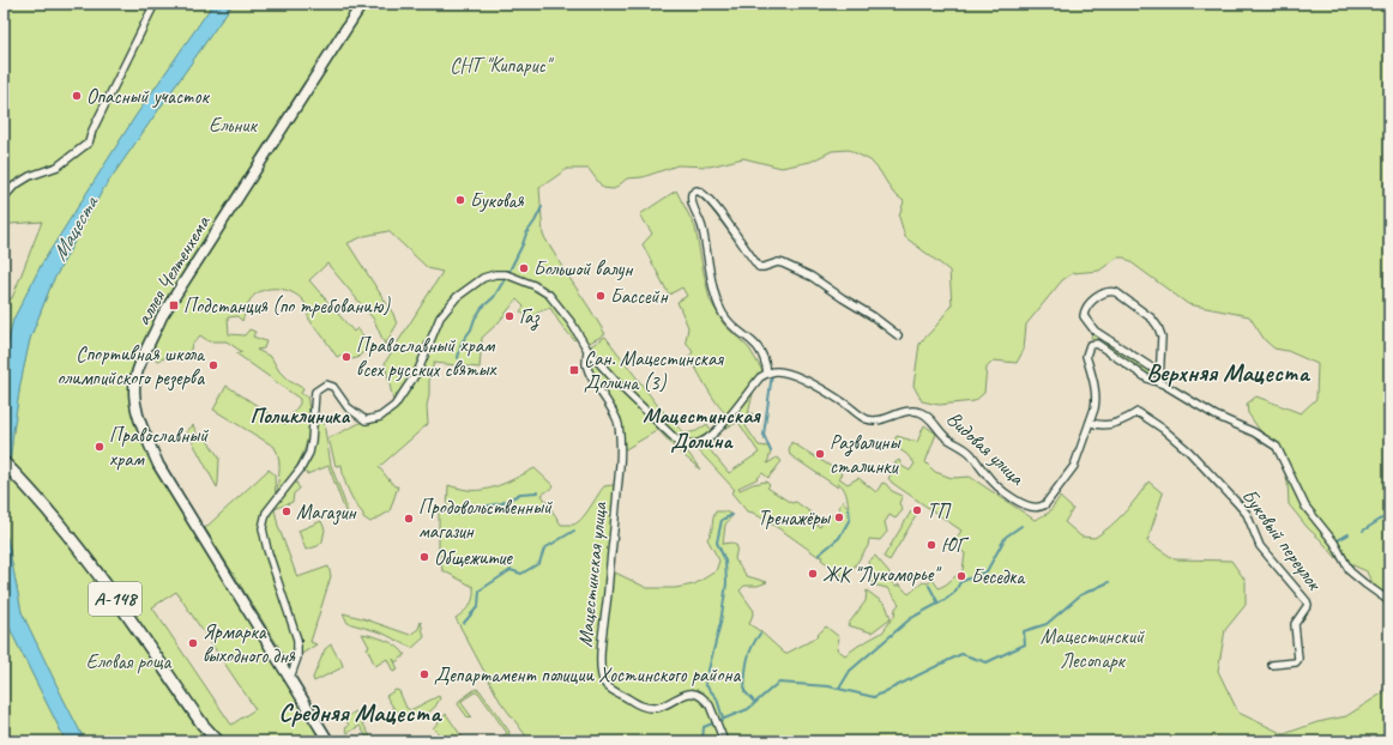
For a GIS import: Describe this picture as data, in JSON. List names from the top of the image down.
{
  "streets": {
    "highway": ["А-148"],
    "main road": ["аллея Челтенхема"],
    "street": ["Видовая улица", "Буковый переулок", "Мацестинская улица"]
  },
  "crossings": [
    ["аллея Челтенхема", "Мацестинская улица"],
    ["Видовая улица", "Буковый переулок"],
    ["Видовая улица", "Мацестинская улица"]
  ],
  "districts": [
    "Верхняя Мацеста",
    "Поликлиника",
    "Мацестинская Долина",
    "Средняя Мацеста"
  ],
  "water": ["Мацеста"],
  "parks": [
    "СНТ \"Кипарис\"",
    "Ельник",
    "Мацестинский Лесопарк",
    "Еловая роща"
  ],
  "places": {
    "other": [
      "Опасный участок",
      "Буковая",
      "Большой валун",
      "Бассейн",
      "Газ",
      "Православный храм всех русских святых",
      "Спортивная школа олимпийского резерва",
      "Православный храм",
      "Развалины сталинки",
      "ТП",
      "Магазин",
      "Тренажёры",
      "Продовольственный магазин",
      "ЮГ",
      "Общежитие",
      "ЖК \"Лукоморье\"",
      "Беседка",
      "Ярмарка выходного дня",
      "Департамент полиции Хостинского района"
    ],
    "transit": ["Подстанция (по требованию)", "Сан. Мацестинская Долина (3)"]
  }
}
